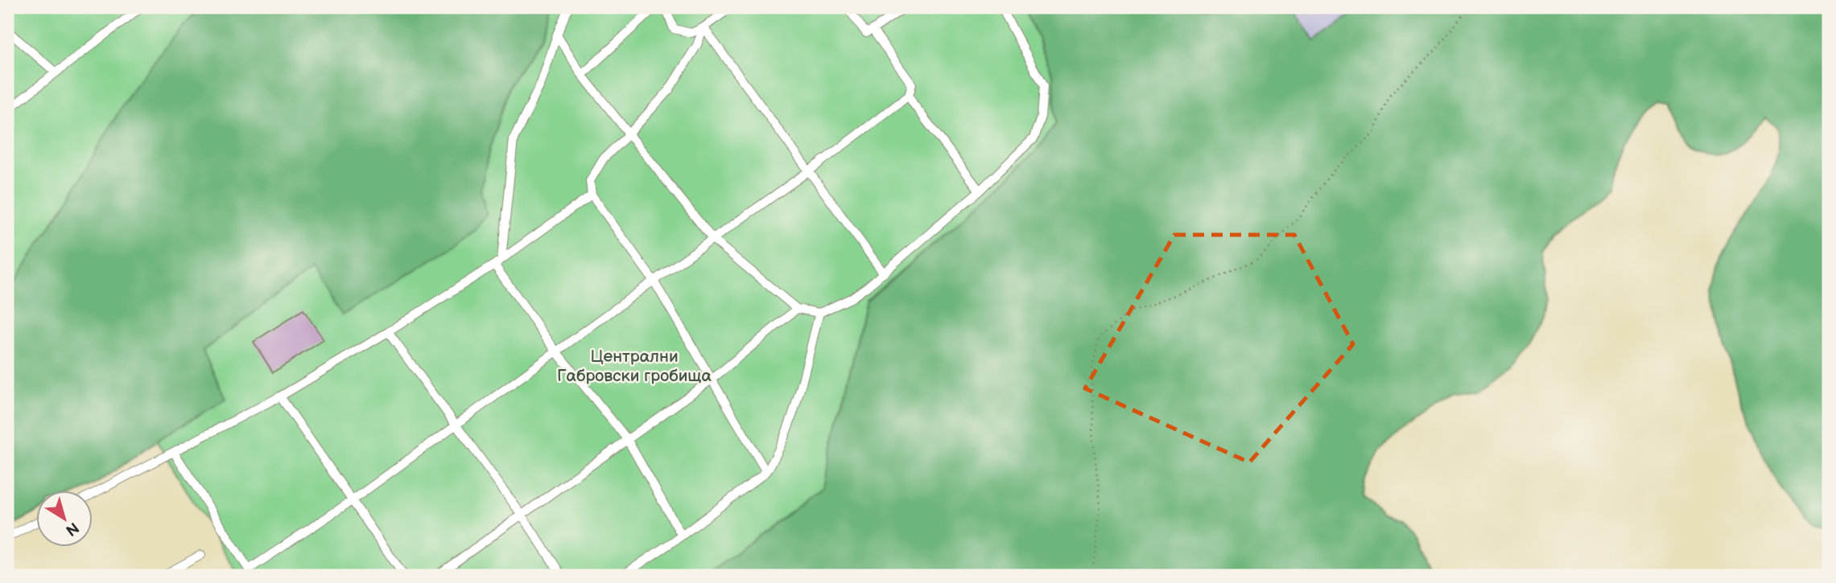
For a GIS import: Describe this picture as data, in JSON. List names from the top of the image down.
{
  "parks": ["Централни Габровски гробища"],
  "north": "bottom right"
}
